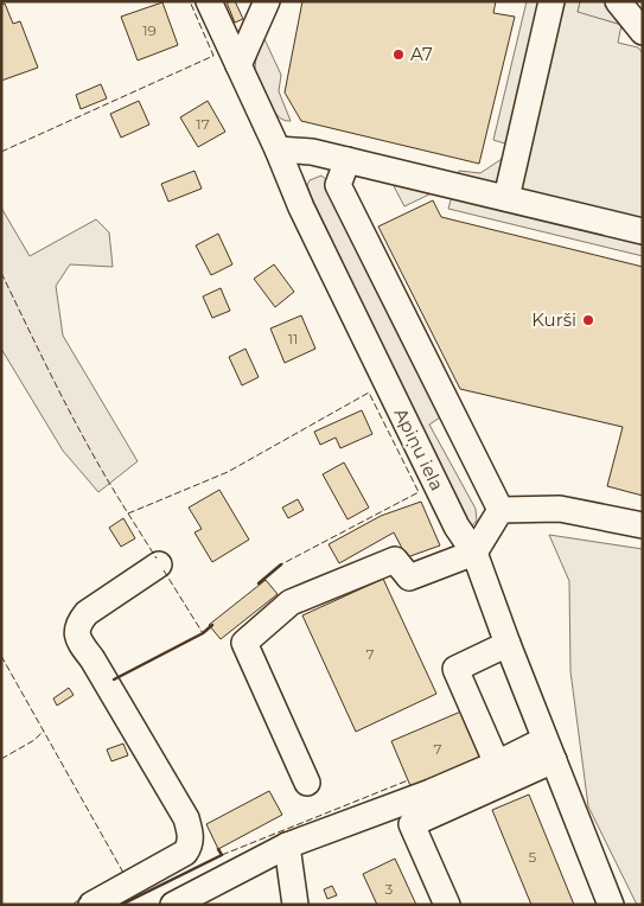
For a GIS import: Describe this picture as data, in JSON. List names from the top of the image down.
{
  "streets": {
    "street": ["Apiņu iela"]
  },
  "places": ["A7", "Kurši"],
  "house_numbers": [
    "19",
    "17",
    "11",
    "7",
    "7",
    "5",
    "3"
  ]
}
